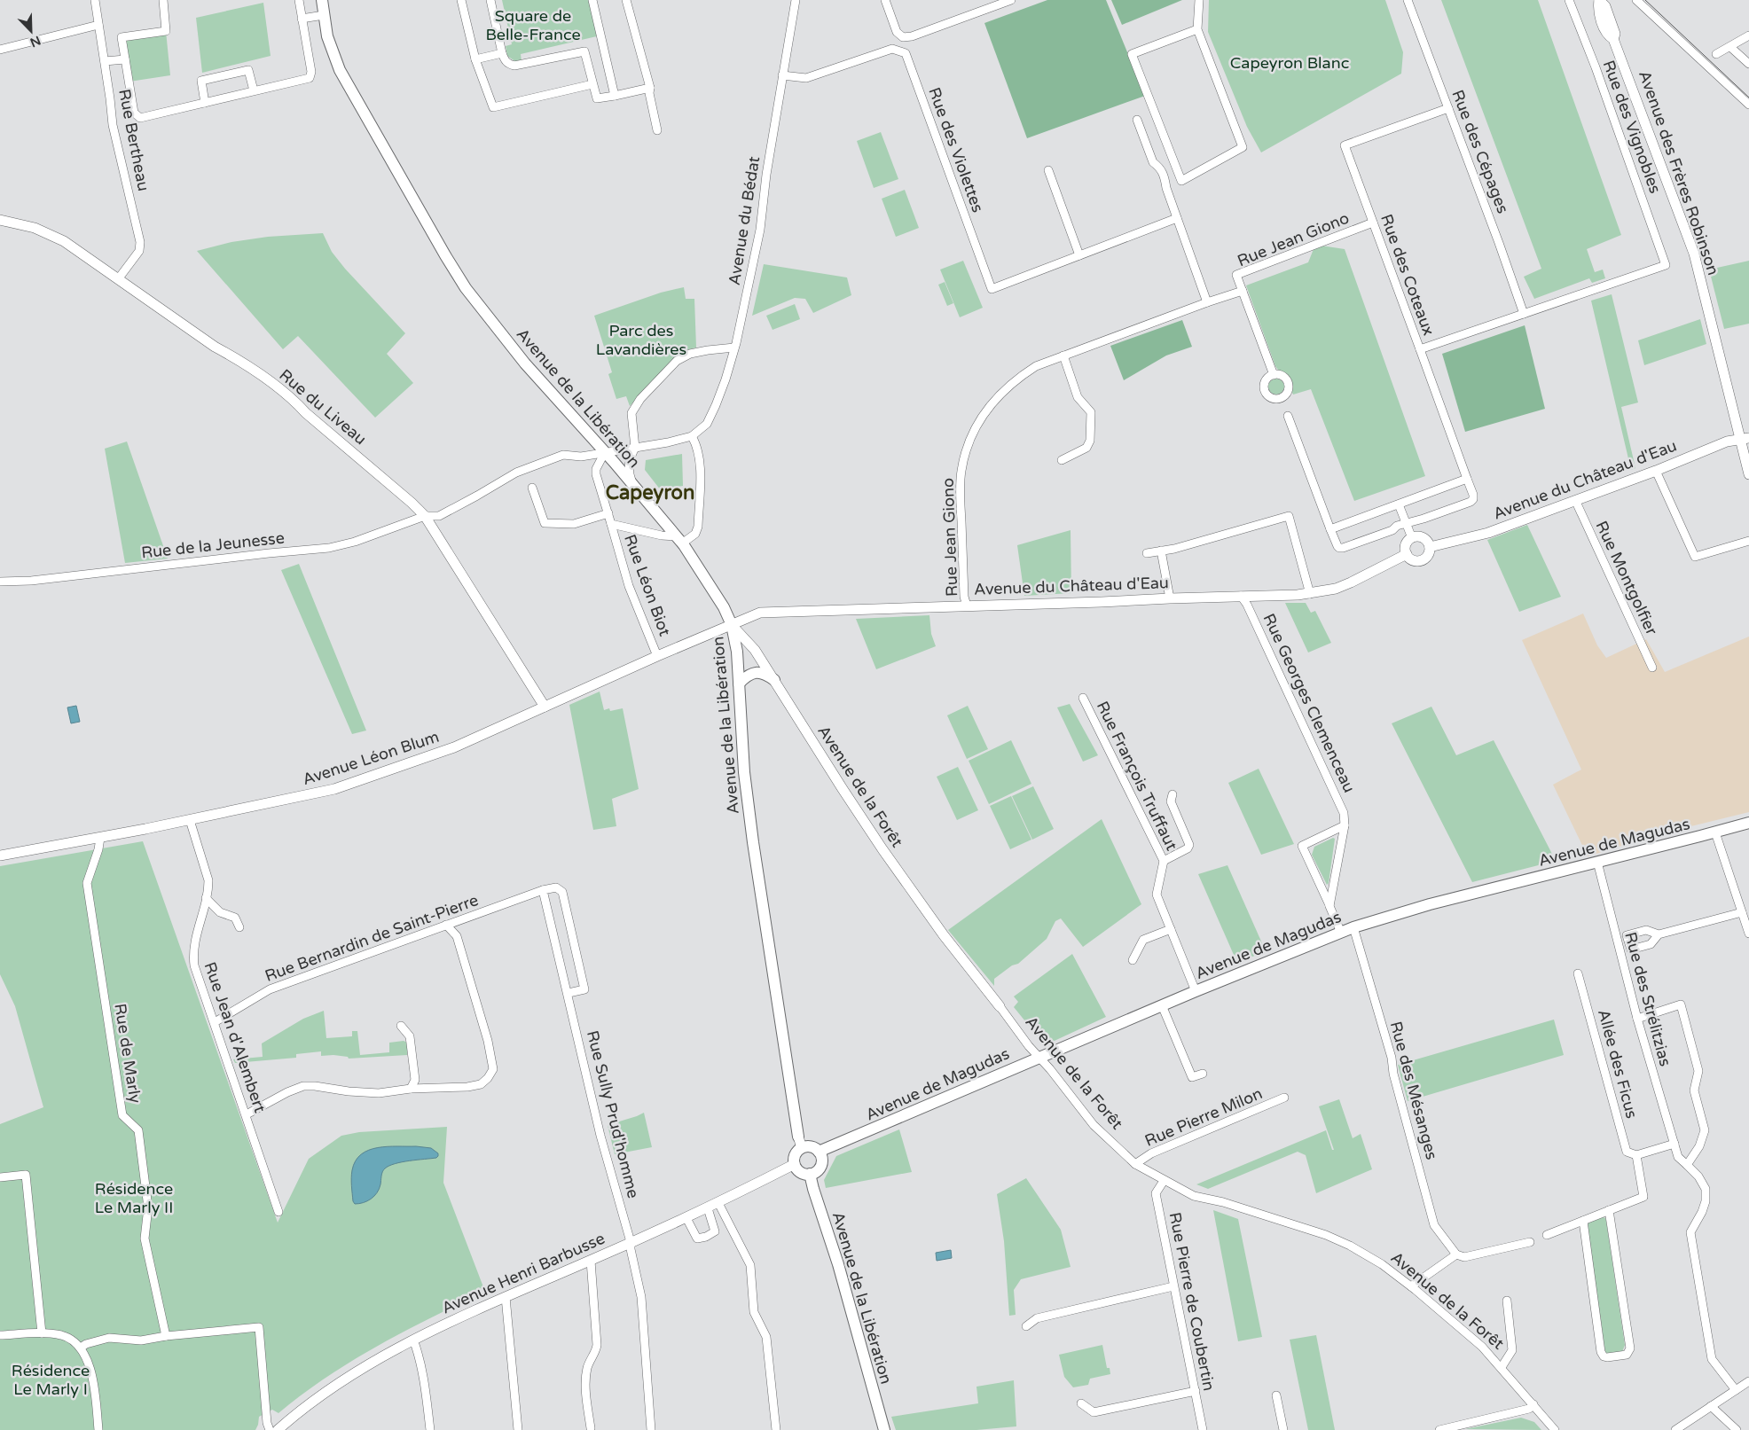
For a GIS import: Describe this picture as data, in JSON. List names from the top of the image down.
{
  "streets": {
    "main road": ["Avenue de la Libération", "Avenue de Magudas"],
    "street": [
      "Rue des Vignobles",
      "Rue Bertheau",
      "Rue des Violettes",
      "Rue des Cépages",
      "Avenue des Frères Robinson",
      "Avenue du Bédat",
      "Rue Jean Giono",
      "Rue des Coteaux",
      "Rue du Liveau",
      "Avenue du Château d'Eau",
      "Rue de la Jeunesse",
      "Rue Montgolfier",
      "Rue Léon Biot",
      "Rue Georges Clemenceau",
      "Avenue Léon Blum",
      "Rue François Truffaut",
      "Avenue de la Forêt",
      "Rue Bernardin de Saint-Pierre",
      "Rue des Strélitzias",
      "Rue Jean d'Alembert",
      "Rue de Marly",
      "Allée des Ficus",
      "Rue des Mésanges",
      "Rue Sully Prud'homme",
      "Rue Pierre Milon",
      "Avenue Henri Barbusse",
      "Rue Pierre de Coubertin"
    ]
  },
  "crossings": [
    ["Rue des Vignobles", "Rue des Coteaux"],
    ["Rue Bertheau", "Rue du Liveau"],
    ["Rue des Violettes", "Avenue du Bédat"],
    ["Rue des Cépages", "Rue des Coteaux"],
    ["Avenue des Frères Robinson", "Avenue du Château d'Eau"],
    ["Avenue du Bédat", "Rue de la Jeunesse"],
    ["Rue Jean Giono", "Rue des Coteaux"],
    ["Rue Jean Giono", "Avenue du Château d'Eau"],
    ["Avenue de la Libération", "Avenue du Château d'Eau"],
    ["Avenue de la Libération", "Rue de la Jeunesse"],
    ["Avenue de la Libération", "Rue Léon Biot"],
    ["Avenue de la Libération", "Avenue Léon Blum"],
    ["Avenue de la Libération", "Avenue de la Forêt"],
    ["Avenue de la Libération", "Avenue de Magudas"],
    ["Avenue de la Libération", "Avenue Henri Barbusse"],
    ["Rue du Liveau", "Rue de la Jeunesse"],
    ["Rue du Liveau", "Avenue Léon Blum"],
    ["Avenue du Château d'Eau", "Rue Montgolfier"],
    ["Avenue du Château d'Eau", "Rue Georges Clemenceau"],
    ["Avenue du Château d'Eau", "Avenue Léon Blum"],
    ["Avenue du Château d'Eau", "Avenue de la Forêt"],
    ["Rue de la Jeunesse", "Rue Léon Biot"],
    ["Rue Léon Biot", "Avenue Léon Blum"],
    ["Avenue Léon Blum", "Avenue de la Forêt"],
    ["Avenue Léon Blum", "Rue Jean d'Alembert"],
    ["Avenue Léon Blum", "Rue de Marly"],
    ["Rue François Truffaut", "Avenue de Magudas"],
    ["Avenue de la Forêt", "Avenue de Magudas"],
    ["Avenue de la Forêt", "Rue Pierre Milon"],
    ["Avenue de la Forêt", "Rue Pierre de Coubertin"],
    ["Avenue de Magudas", "Rue des Strélitzias"],
    ["Avenue de Magudas", "Rue des Mésanges"],
    ["Avenue de Magudas", "Avenue Henri Barbusse"],
    ["Rue Bernardin de Saint-Pierre", "Rue Jean d'Alembert"],
    ["Rue Bernardin de Saint-Pierre", "Rue Sully Prud'homme"],
    ["Rue Sully Prud'homme", "Avenue Henri Barbusse"]
  ],
  "districts": ["Capeyron"],
  "parks": [
    "Square de Belle-France",
    "Capeyron Blanc",
    "Parc des Lavandières",
    "Résidence Le Marly II",
    "Résidence Le Marly I"
  ],
  "north": "bottom right"
}
